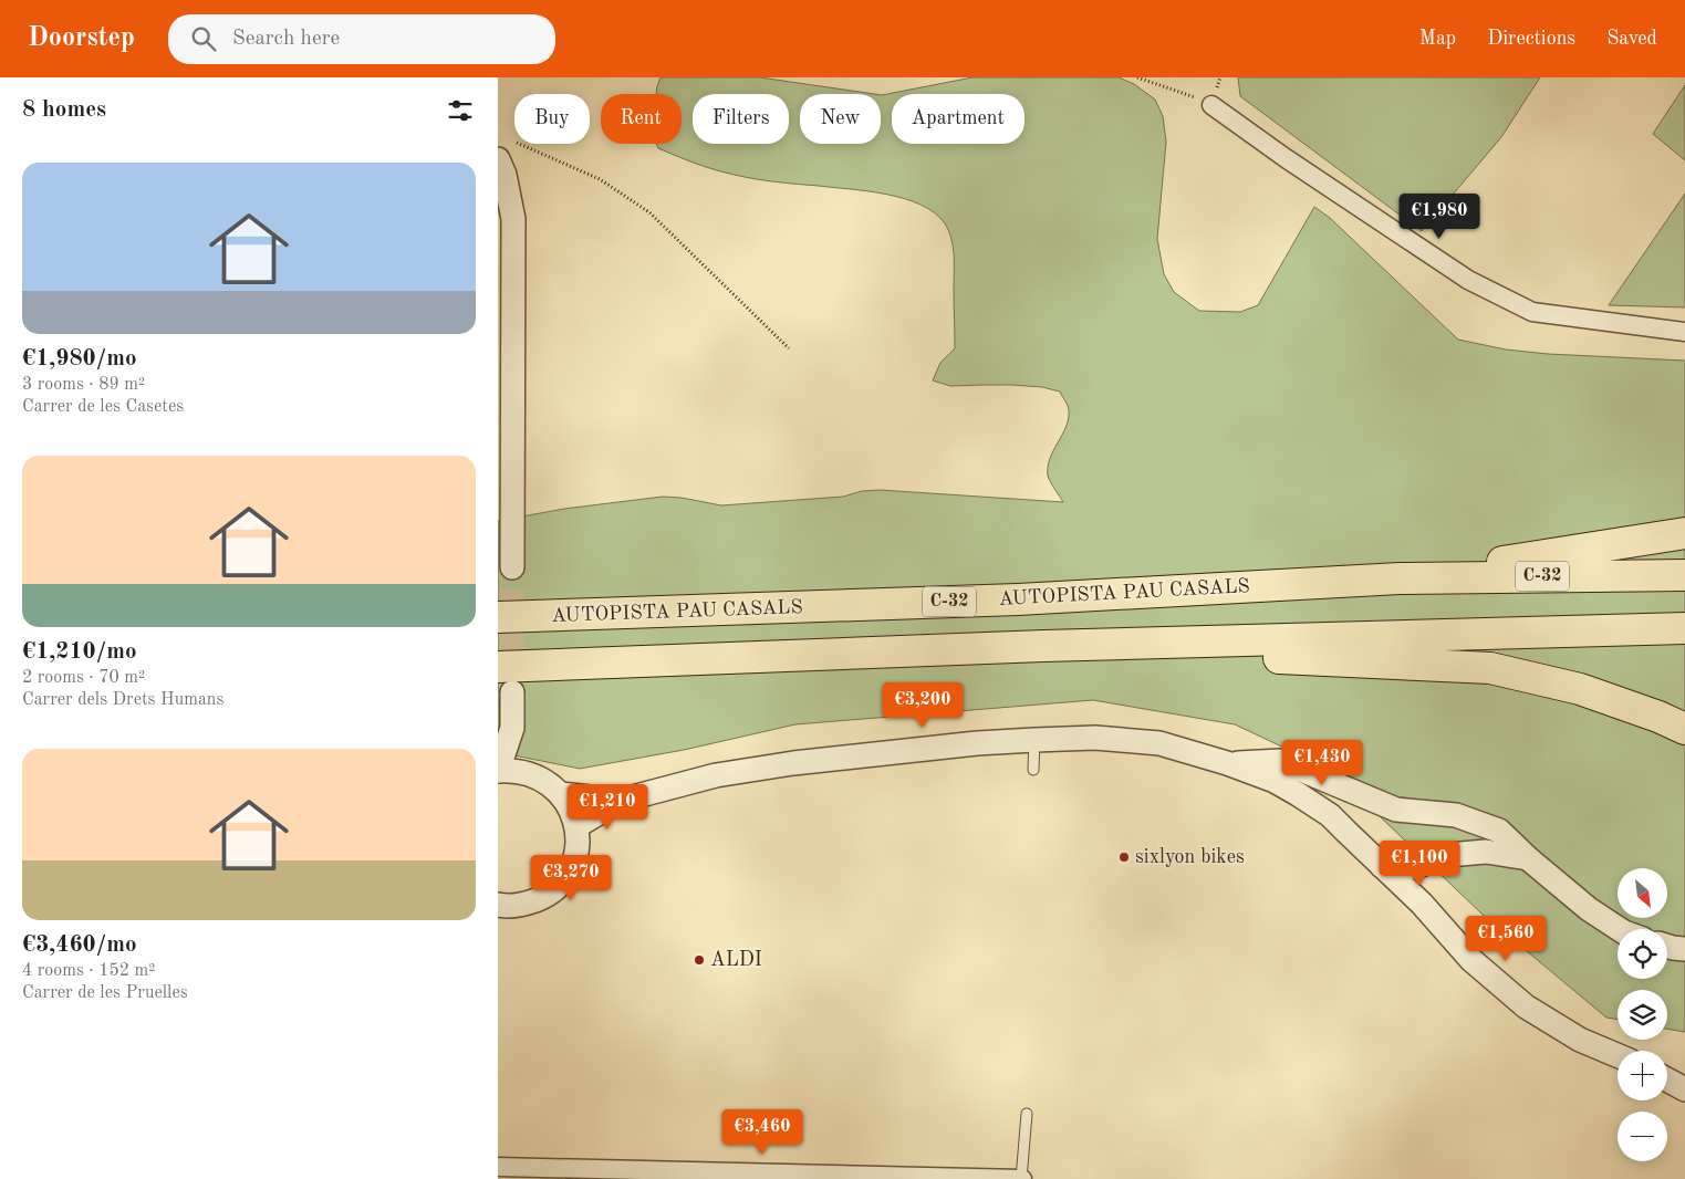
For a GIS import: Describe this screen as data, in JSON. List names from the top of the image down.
{
  "streets": {
    "highway": ["C-32", "AUTOPISTA PAU CASALS"]
  },
  "places": ["sixlyon bikes", "ALDI"],
  "north": "bottom right",
  "page": {
    "header": "Doorstep",
    "search": "Search here",
    "nav": ["Map", "Directions", "Saved"],
    "heading": "8 homes",
    "chip": [
      "Buy",
      "Rent",
      "Filters",
      "New",
      "Apartment"
    ],
    "list": [
      {
        "name": "€1,980/mo",
        "note": "3 rooms · 89 m² · Carrer de les Casetes"
      },
      {
        "name": "€1,210/mo",
        "note": "2 rooms · 70 m² · Carrer dels Drets Humans"
      },
      {
        "name": "€3,460/mo",
        "note": "4 rooms · 152 m² · Carrer de les Pruelles"
      }
    ],
    "price": [
      "€1,980",
      "€3,200",
      "€1,430",
      "€1,210",
      "€1,100",
      "€3,270",
      "€1,560",
      "€3,460"
    ],
    "map_buttons": ["+", "−"]
  }
}
